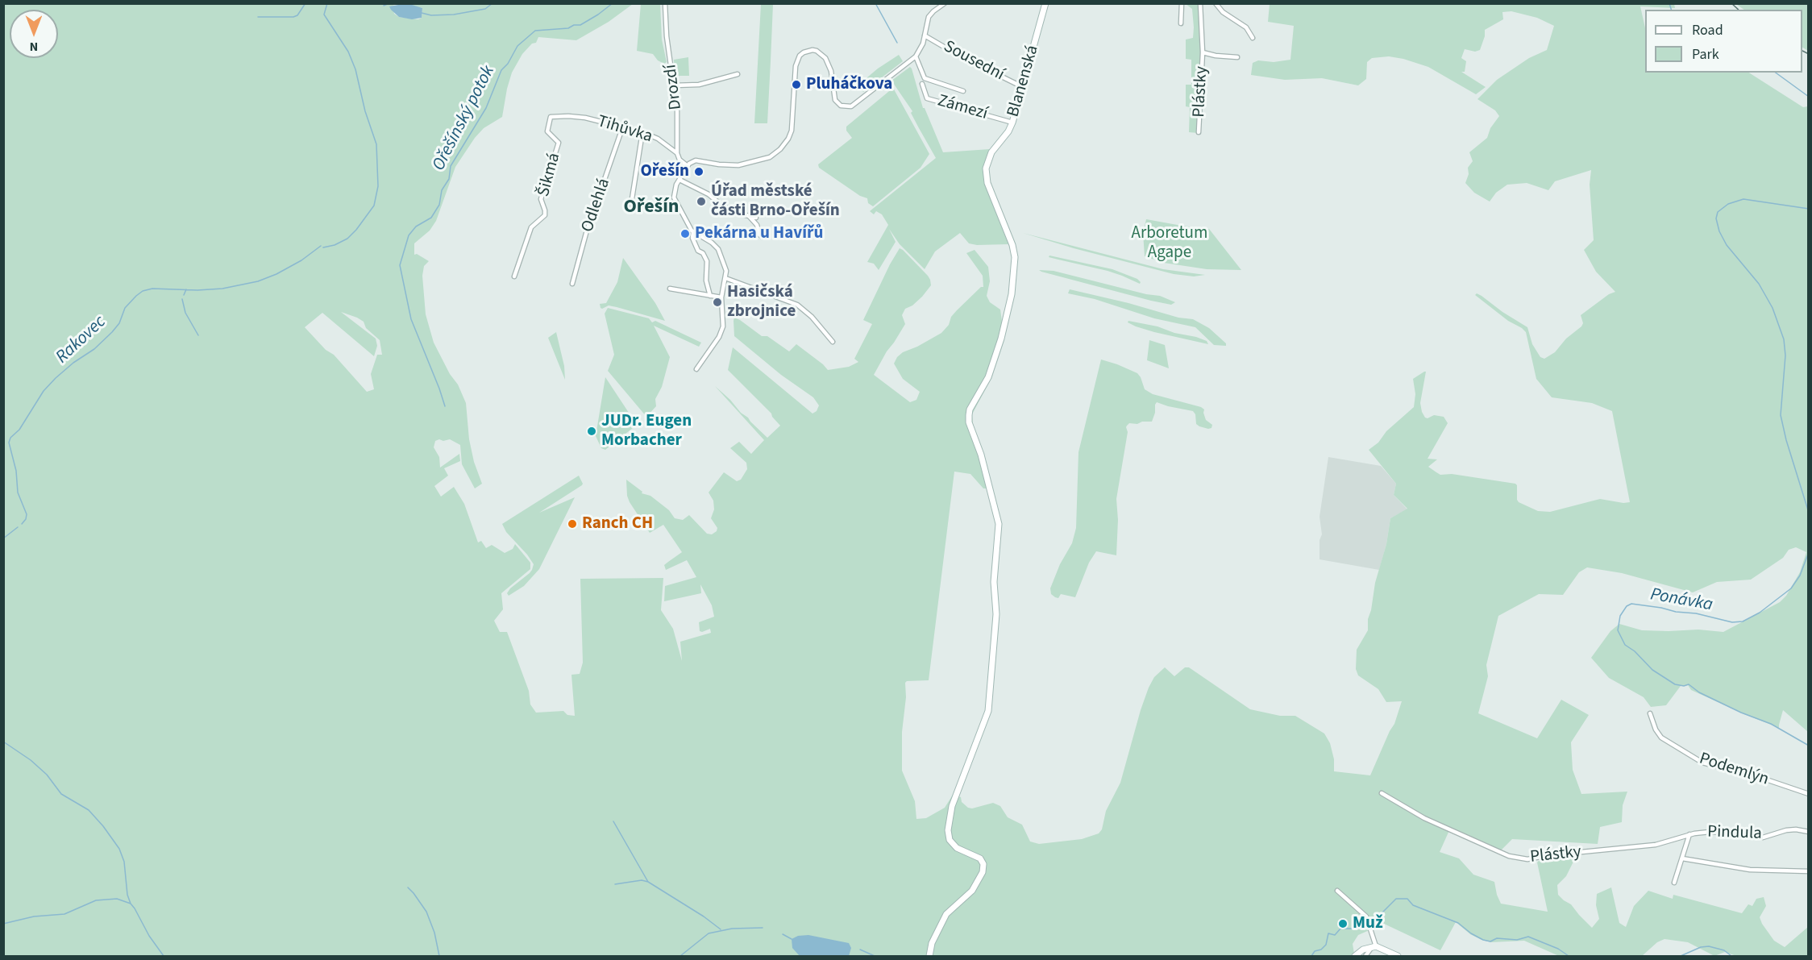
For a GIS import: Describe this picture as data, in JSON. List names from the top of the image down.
{
  "streets": {
    "street": [
      "Sousední",
      "Blanenská",
      "Drozdí",
      "Plástky",
      "Zámezí",
      "Tihůvka",
      "Šikmá",
      "Odlehlá",
      "Podemlýn",
      "Pindula"
    ]
  },
  "crossings": [
    ["Sousední", "Blanenská"],
    ["Blanenská", "Zámezí"],
    ["Drozdí", "Tihůvka"],
    ["Plástky", "Pindula"],
    ["Tihůvka", "Šikmá"],
    ["Tihůvka", "Odlehlá"]
  ],
  "districts": ["Ořešín"],
  "water": ["Ořešínský potok", "Rakovec", "Ponávka"],
  "parks": ["Arboretum Agape"],
  "places": [
    "Pluháčkova",
    "Ořešín",
    "Úřad městské části Brno-Ořešín",
    "Pekárna u Havířů",
    "Hasičská zbrojnice",
    "JUDr. Eugen Morbacher",
    "Ranch CH",
    "Muž"
  ],
  "legend": ["Road", "Park"],
  "north": "bottom"
}
